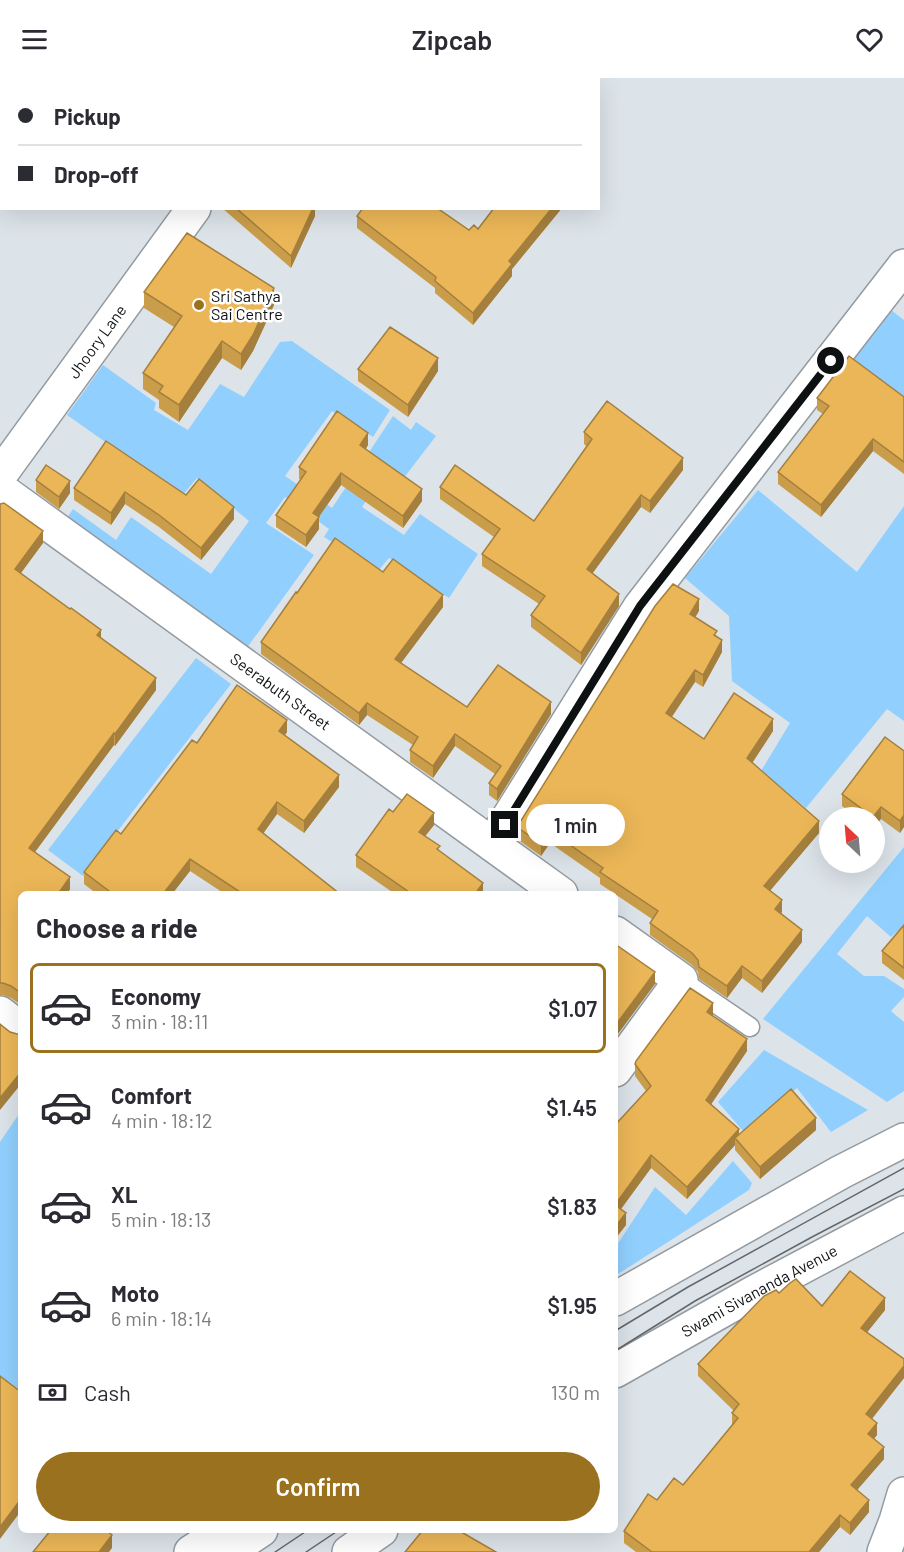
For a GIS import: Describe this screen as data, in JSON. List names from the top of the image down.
{
  "streets": {
    "street": ["Jhoory Lane", "Seerabuth Street", "Swami Sivananda Avenue"]
  },
  "places": ["Sri Sathya Sai Centre"],
  "north": "top left",
  "page": {
    "header": "Zipcab",
    "banner": ["Pickup", "Drop-off"],
    "bubble": "1 min",
    "heading": "Choose a ride",
    "list": [
      {
        "name": "Economy",
        "note": "3 min · 18:11",
        "value": "$1.07"
      },
      {
        "name": "Comfort",
        "note": "4 min · 18:12",
        "value": "$1.45"
      },
      {
        "name": "XL",
        "note": "5 min · 18:13",
        "value": "$1.83"
      },
      {
        "name": "Moto",
        "note": "6 min · 18:14",
        "value": "$1.95"
      }
    ],
    "pay": ["Cash", "130 m"],
    "buttons": "Confirm"
  }
}
